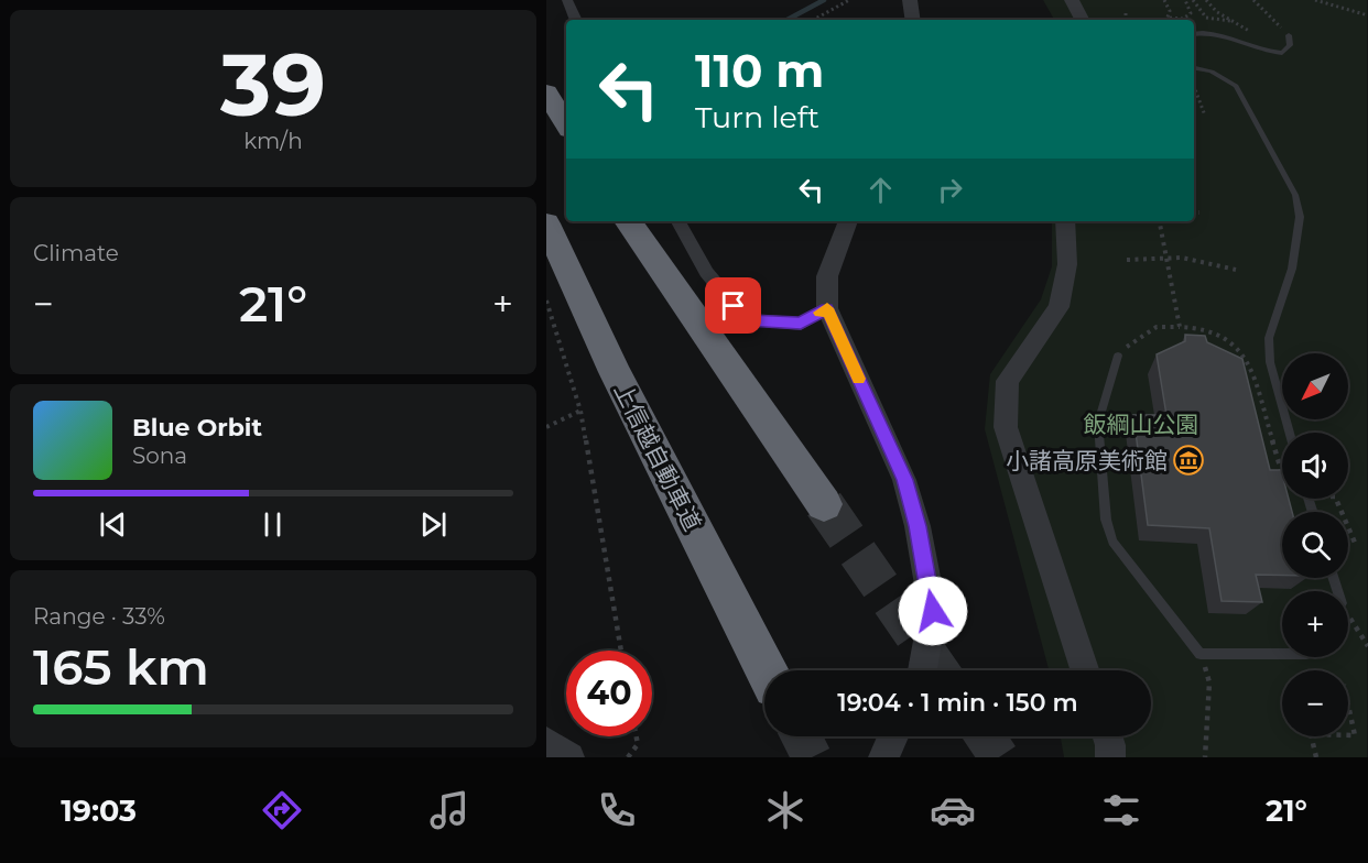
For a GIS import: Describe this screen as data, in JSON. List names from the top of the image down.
{
  "streets": {
    "highway": ["上信越自動車道"]
  },
  "parks": ["飯綱山公園"],
  "places": {
    "museum": ["小諸高原美術館"]
  },
  "north": "bottom left",
  "page": {
    "tile": [
      ["39", "km/h"],
      "Climate",
      ["Range · 33%", "165 km"]
    ],
    "turn": ["110 m", "Turn left"],
    "heat": ["−", "21°", "+"],
    "map_buttons": ["+", "−"],
    "song": ["Blue Orbit", "Sona"],
    "limit": "40",
    "trip": "19:04 · 1 min · 150 m",
    "tabs": ["19:03", "21°"]
  }
}
